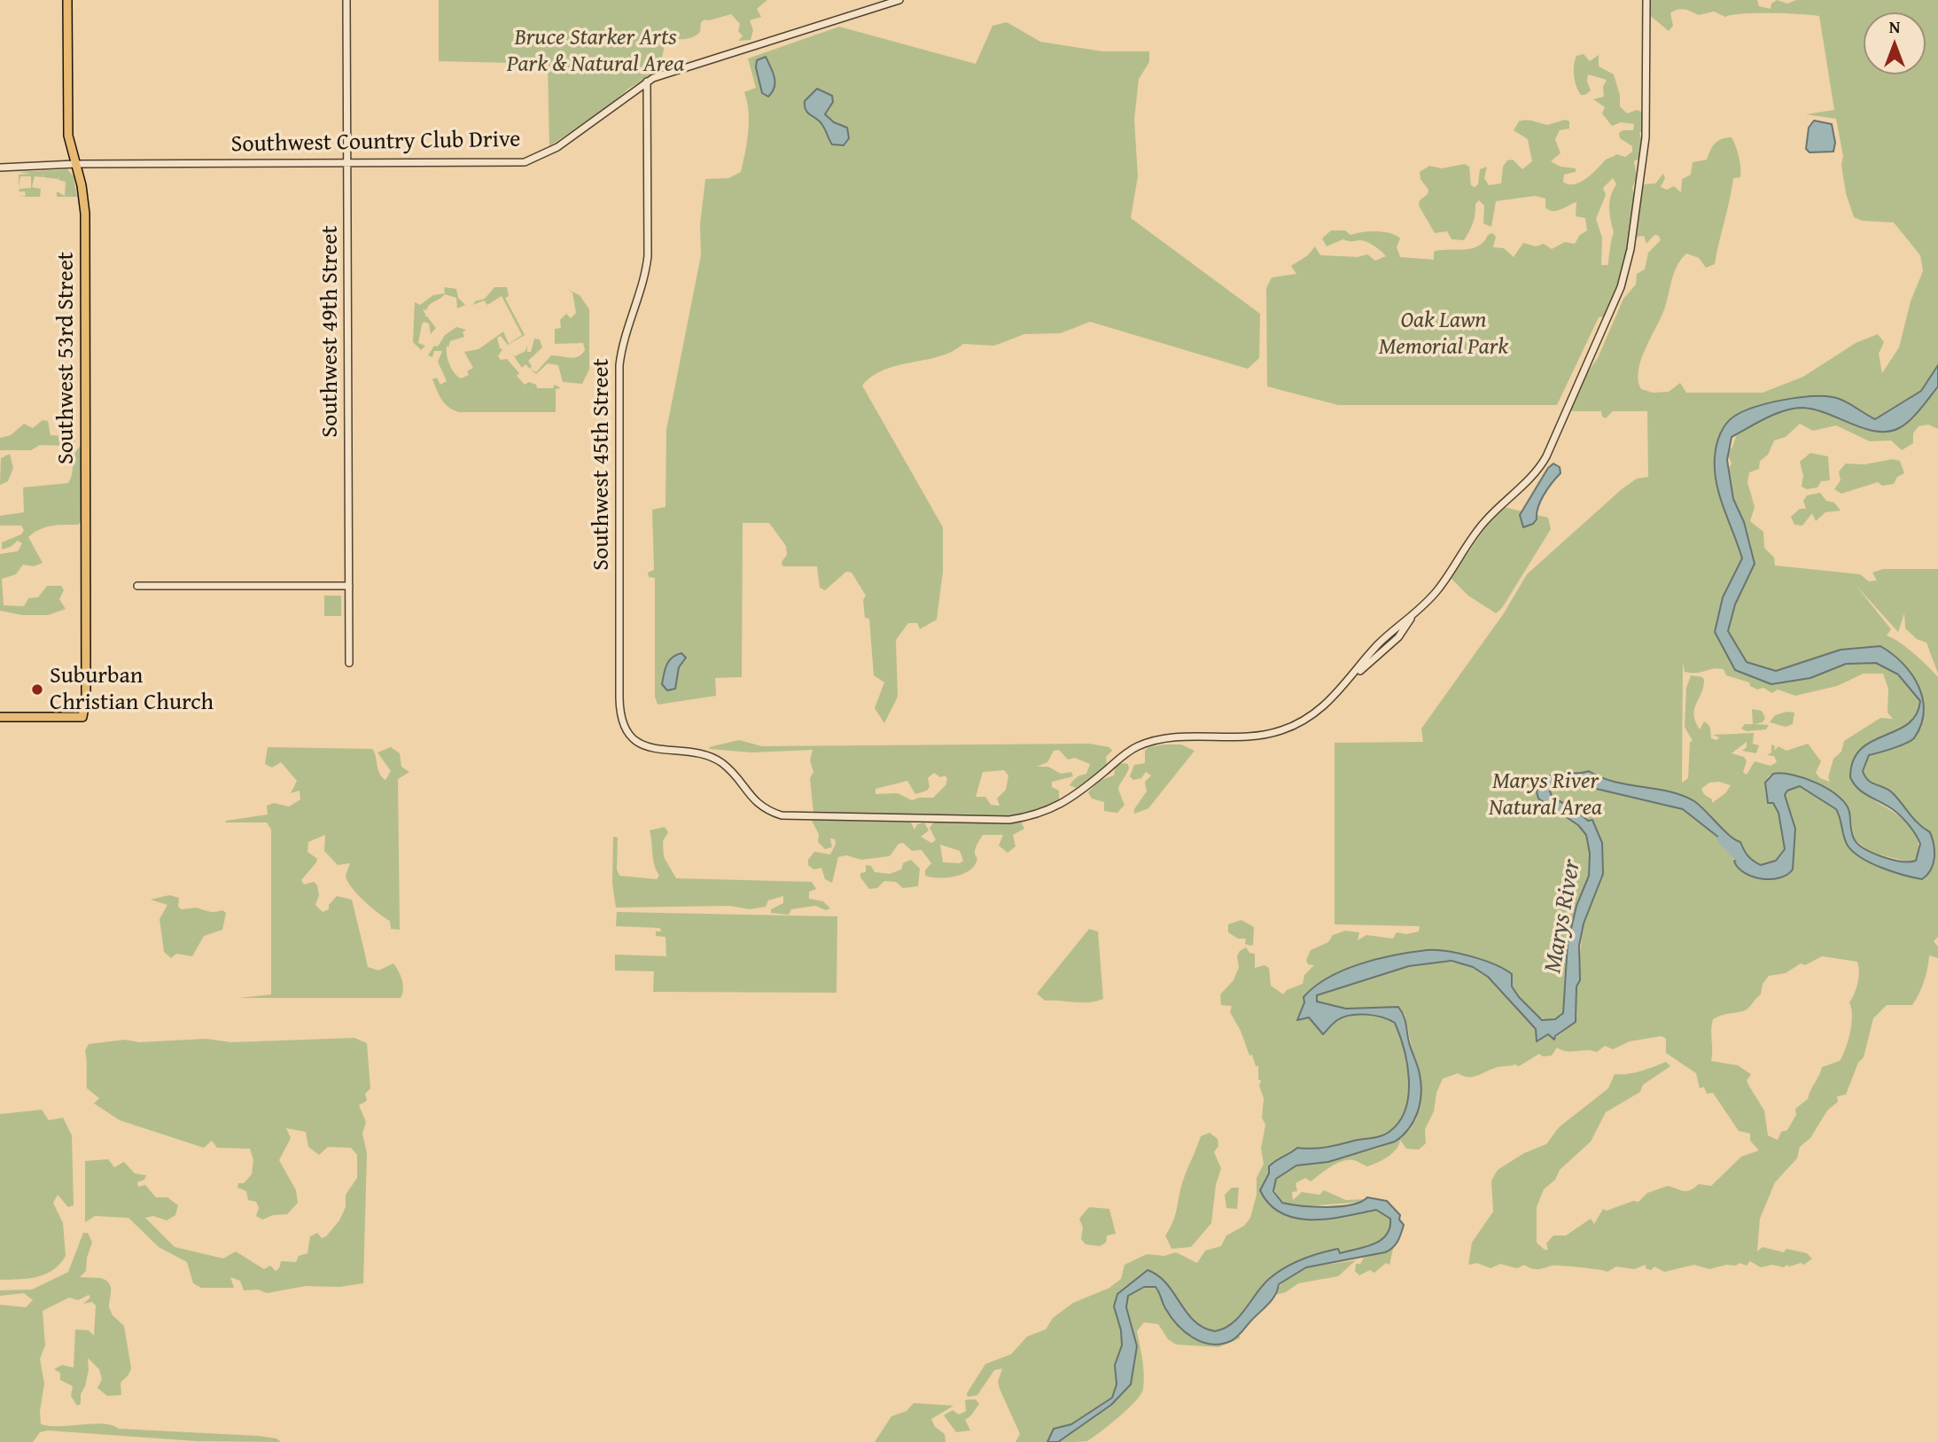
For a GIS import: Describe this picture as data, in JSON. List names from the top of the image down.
{
  "streets": {
    "main road": ["Southwest 53rd Street"],
    "street": ["Southwest Country Club Drive", "Southwest 49th Street", "Southwest 45th Street"]
  },
  "crossings": [
    ["Southwest Country Club Drive", "Southwest 49th Street"],
    ["Southwest Country Club Drive", "Southwest 53rd Street"],
    ["Southwest Country Club Drive", "Southwest 45th Street"]
  ],
  "water": ["Marys River"],
  "parks": ["Bruce Starker Arts Park & Natural Area", "Oak Lawn Memorial Park", "Marys River Natural Area"],
  "places": ["Suburban Christian Church"],
  "north": "top"
}
